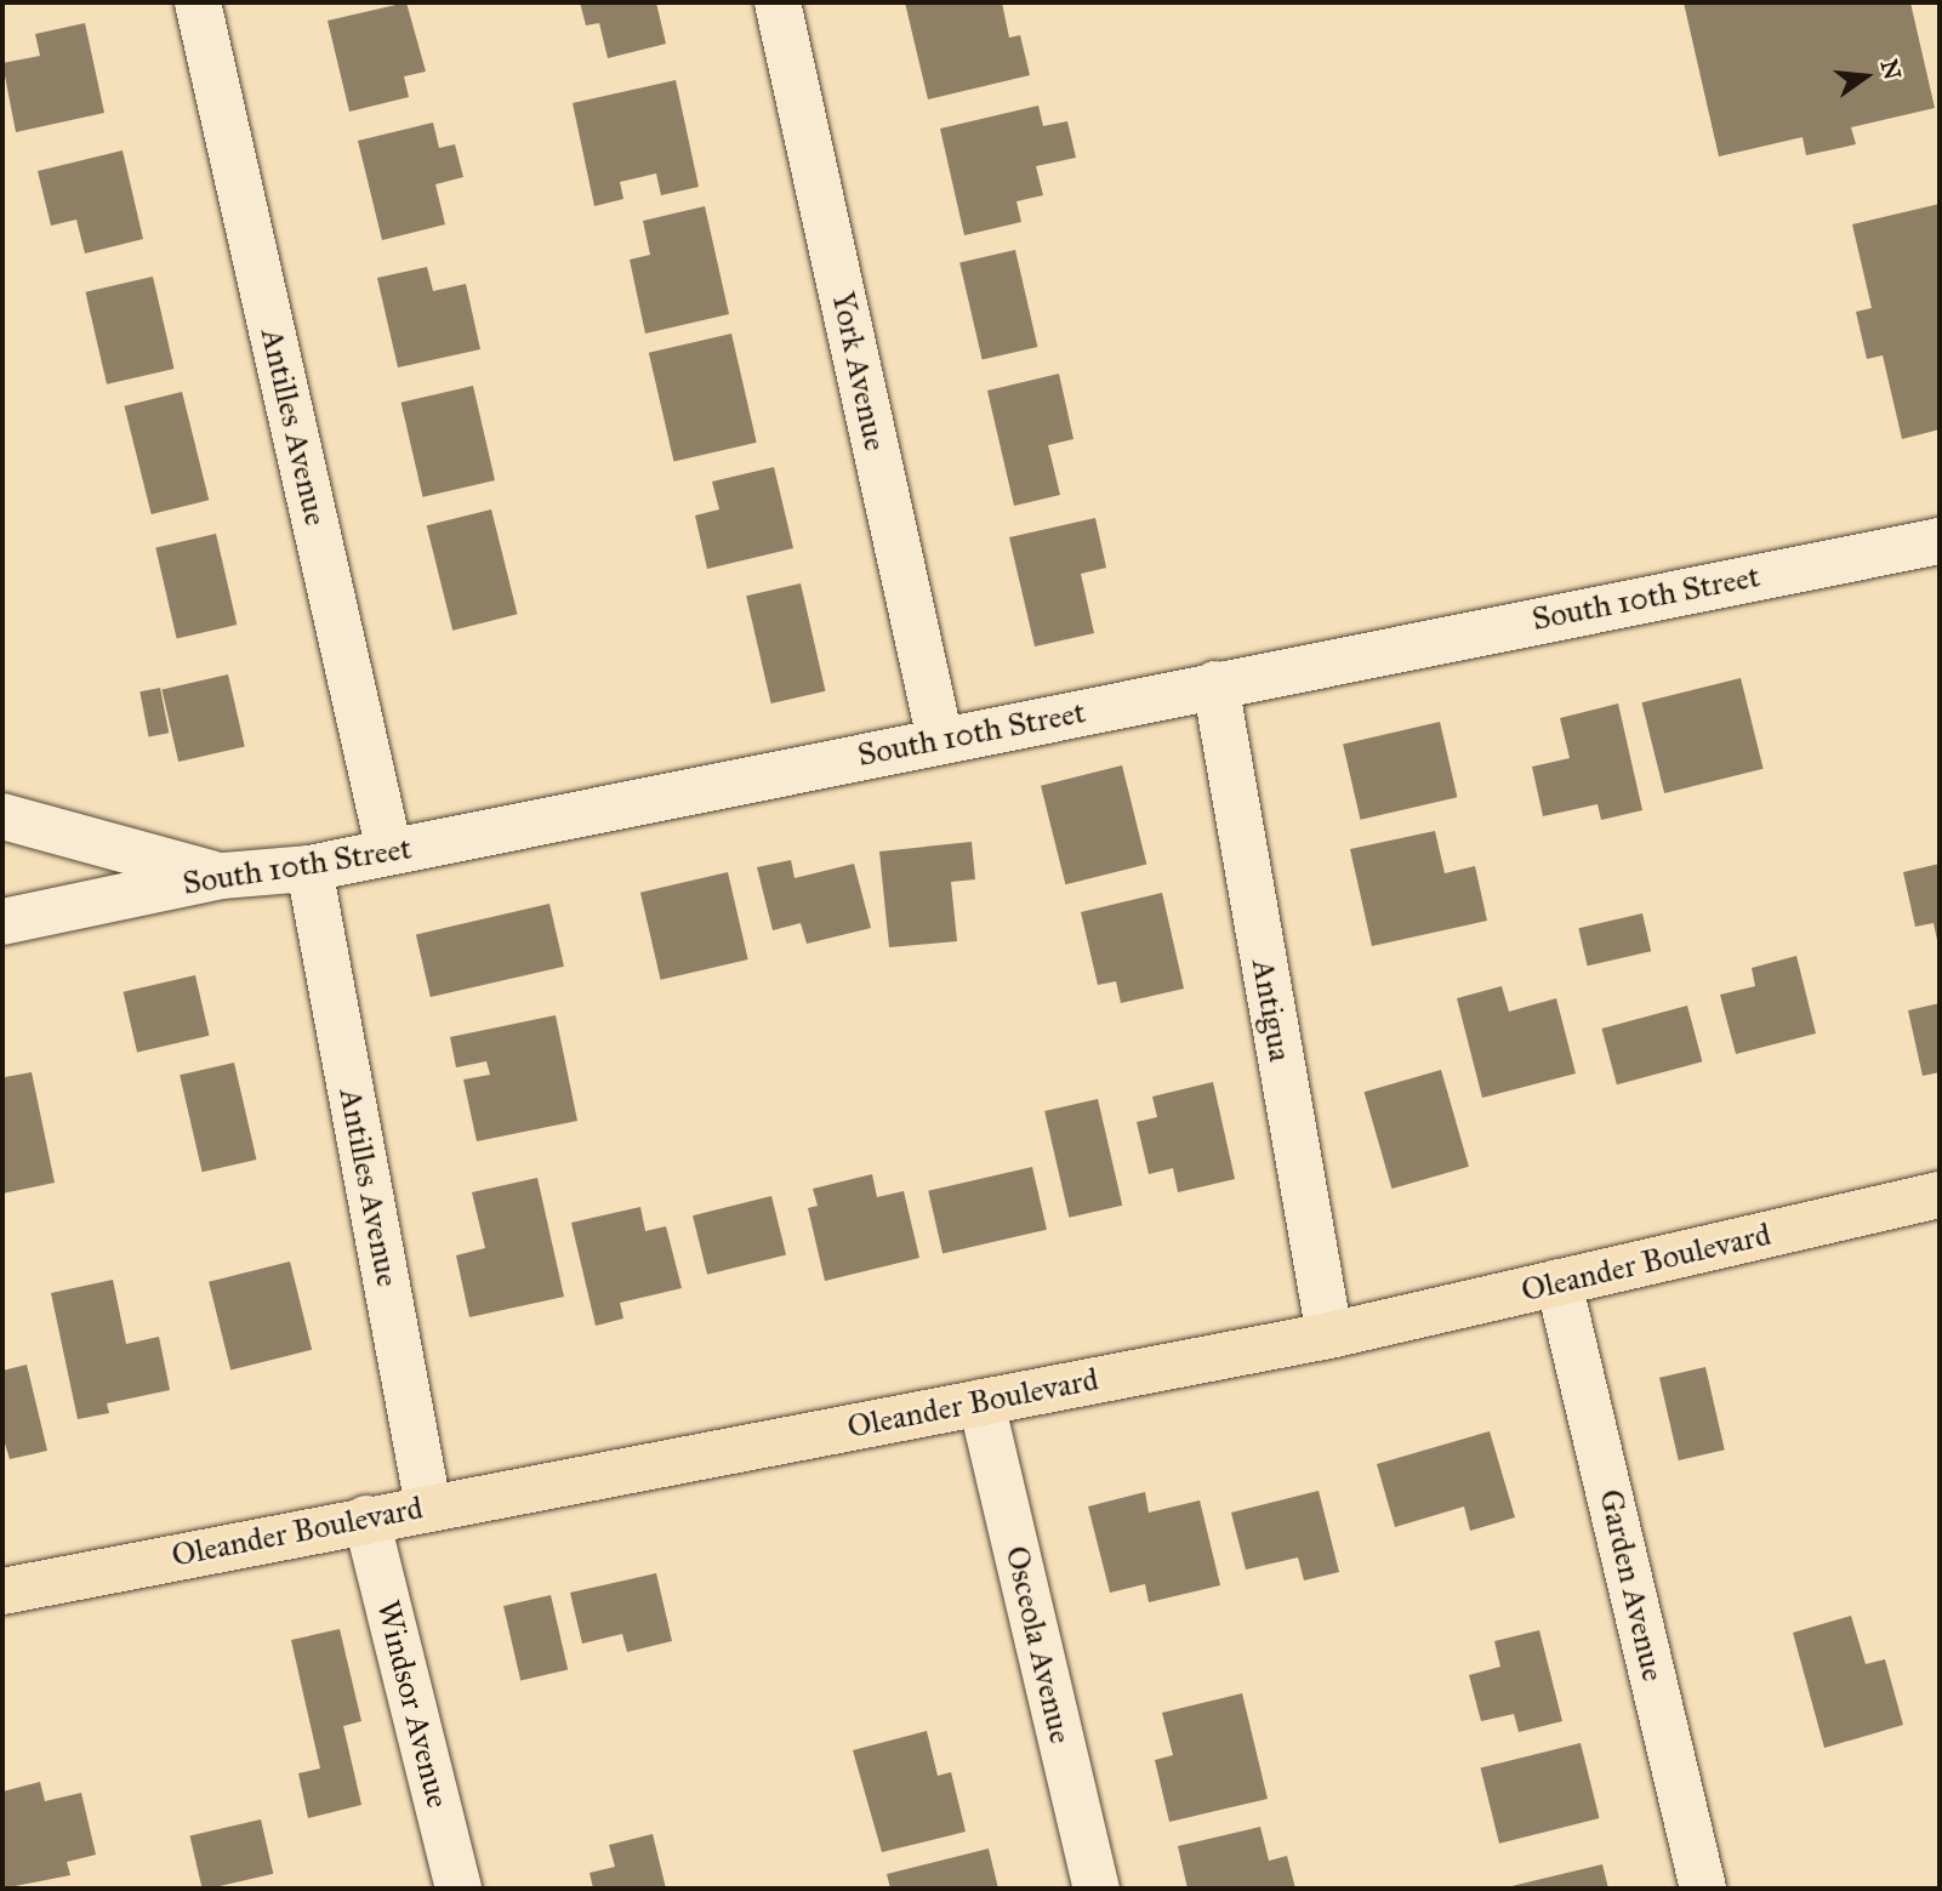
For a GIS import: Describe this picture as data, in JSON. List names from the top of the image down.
{
  "streets": {
    "main road": ["Oleander Boulevard"],
    "street": [
      "York Avenue",
      "Antilles Avenue",
      "South 10th Street",
      "Antigua",
      "Garden Avenue",
      "Osceola Avenue",
      "Windsor Avenue"
    ]
  },
  "crossings": [
    ["York Avenue", "South 10th Street"],
    ["Antilles Avenue", "South 10th Street"],
    ["Antilles Avenue", "Oleander Boulevard"],
    ["South 10th Street", "Antigua"],
    ["Antigua", "Oleander Boulevard"],
    ["Oleander Boulevard", "Garden Avenue"],
    ["Oleander Boulevard", "Osceola Avenue"],
    ["Oleander Boulevard", "Windsor Avenue"]
  ],
  "north": "right"
}
